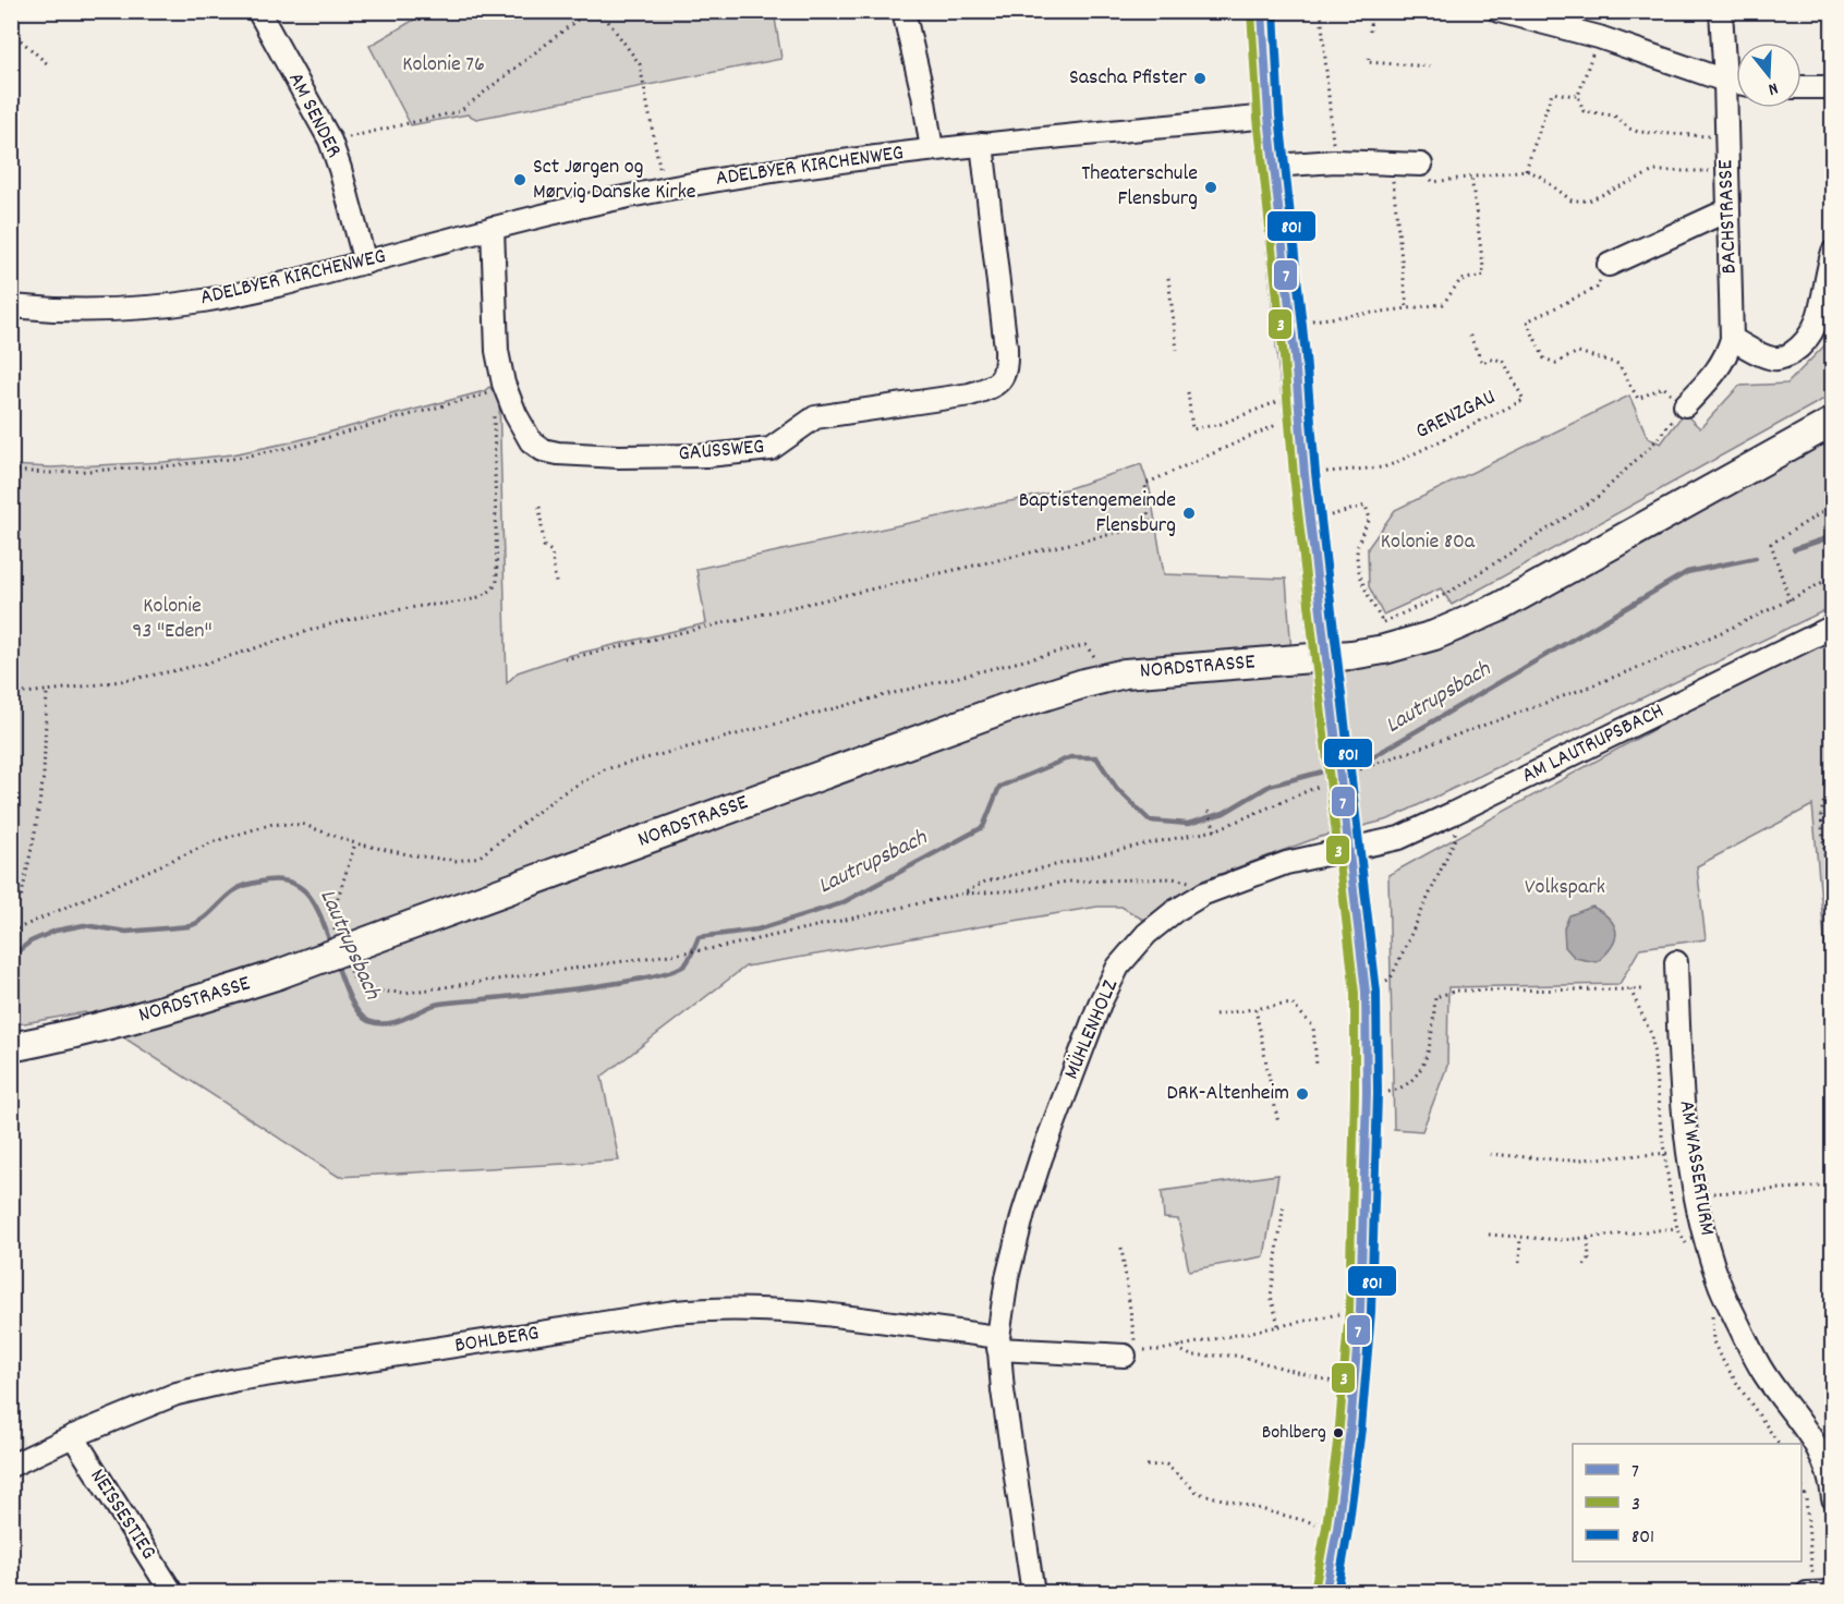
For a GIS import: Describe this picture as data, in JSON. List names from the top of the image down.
{
  "streets": {
    "main road": ["NORDSTRASSE"],
    "street": [
      "AM SENDER",
      "ADELBYER KIRCHENWEG",
      "BACHSTRASSE",
      "GAUSSWEG",
      "AM LAUTRUPSBACH",
      "MÜHLENHOLZ",
      "AM WASSERTURM",
      "BOHLBERG",
      "NEISSESTIEG"
    ],
    "path": ["GRENZGAU"]
  },
  "crossings": [
    ["AM SENDER", "ADELBYER KIRCHENWEG"],
    ["ADELBYER KIRCHENWEG", "GAUSSWEG"],
    ["AM LAUTRUPSBACH", "MÜHLENHOLZ"],
    ["MÜHLENHOLZ", "BOHLBERG"],
    ["BOHLBERG", "NEISSESTIEG"]
  ],
  "water": ["Lautrupsbach"],
  "parks": [
    "Kolonie 76",
    "Kolonie 80a",
    "Kolonie 93 \"Eden\"",
    "Volkspark"
  ],
  "places": [
    "Sascha Pfister",
    "Sct Jørgen og Mørvig Danske Kirke",
    "Theaterschule Flensburg",
    "Baptistengemeinde Flensburg",
    "DRK-Altenheim",
    "Bohlberg"
  ],
  "lines": ["transit line 7", "transit line 801", "transit line 3"],
  "legend": ["7", "3", "801"],
  "north": "bottom"
}
